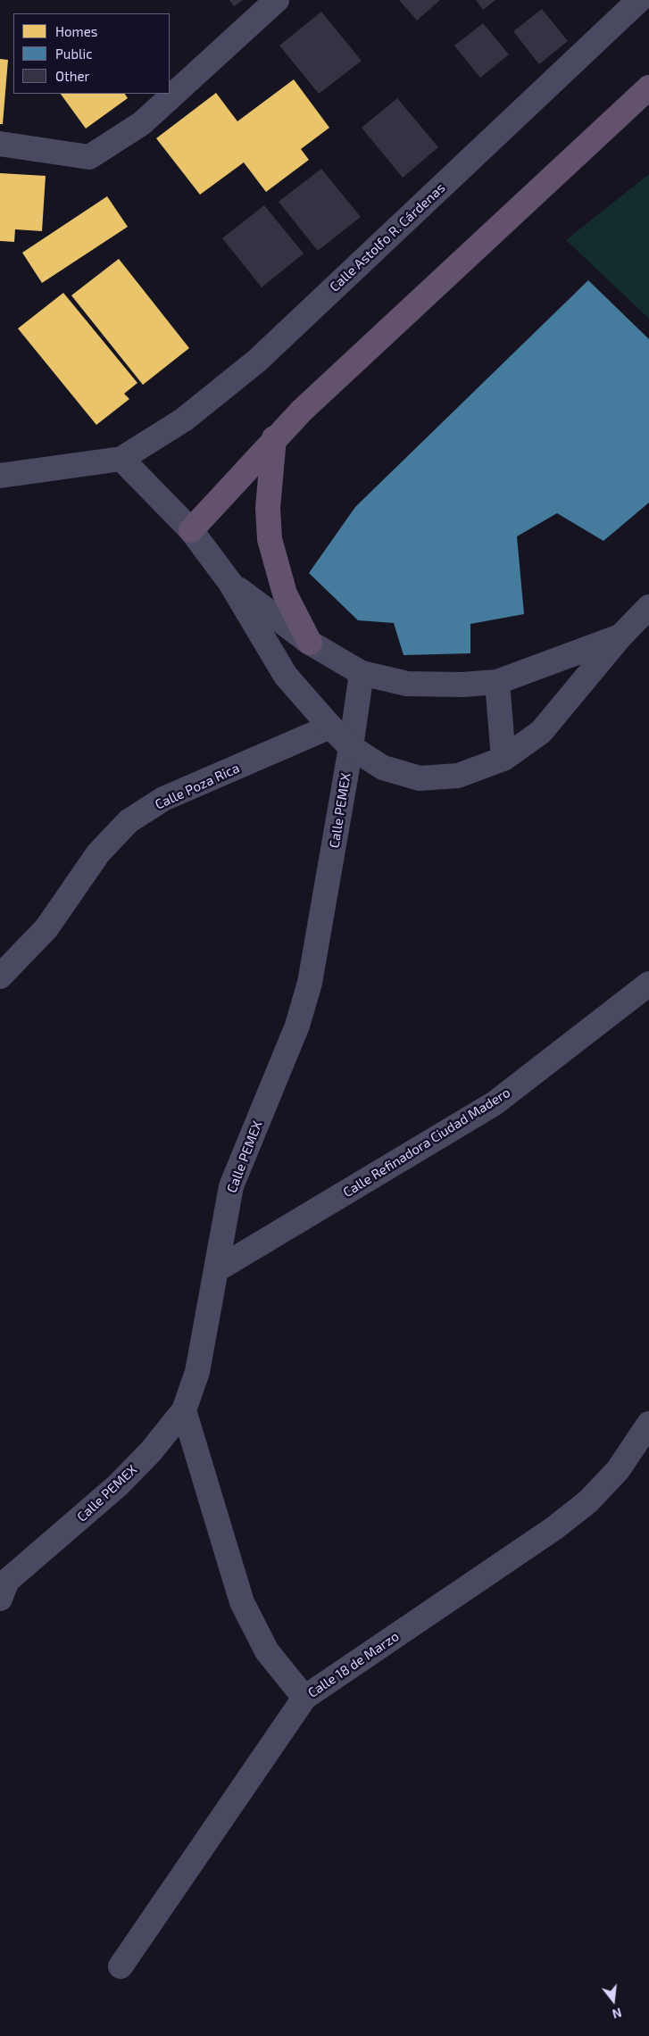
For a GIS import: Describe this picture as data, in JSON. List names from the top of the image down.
{
  "streets": {
    "street": [
      "Calle Astolfo R. Cárdenas",
      "Calle Poza Rica",
      "Calle PEMEX",
      "Calle Refinadora Ciudad Madero",
      "Calle 18 de Marzo"
    ]
  },
  "crossings": [
    ["Calle PEMEX", "Calle Refinadora Ciudad Madero"]
  ],
  "legend": ["Homes", "Public", "Other"],
  "north": "bottom"
}
